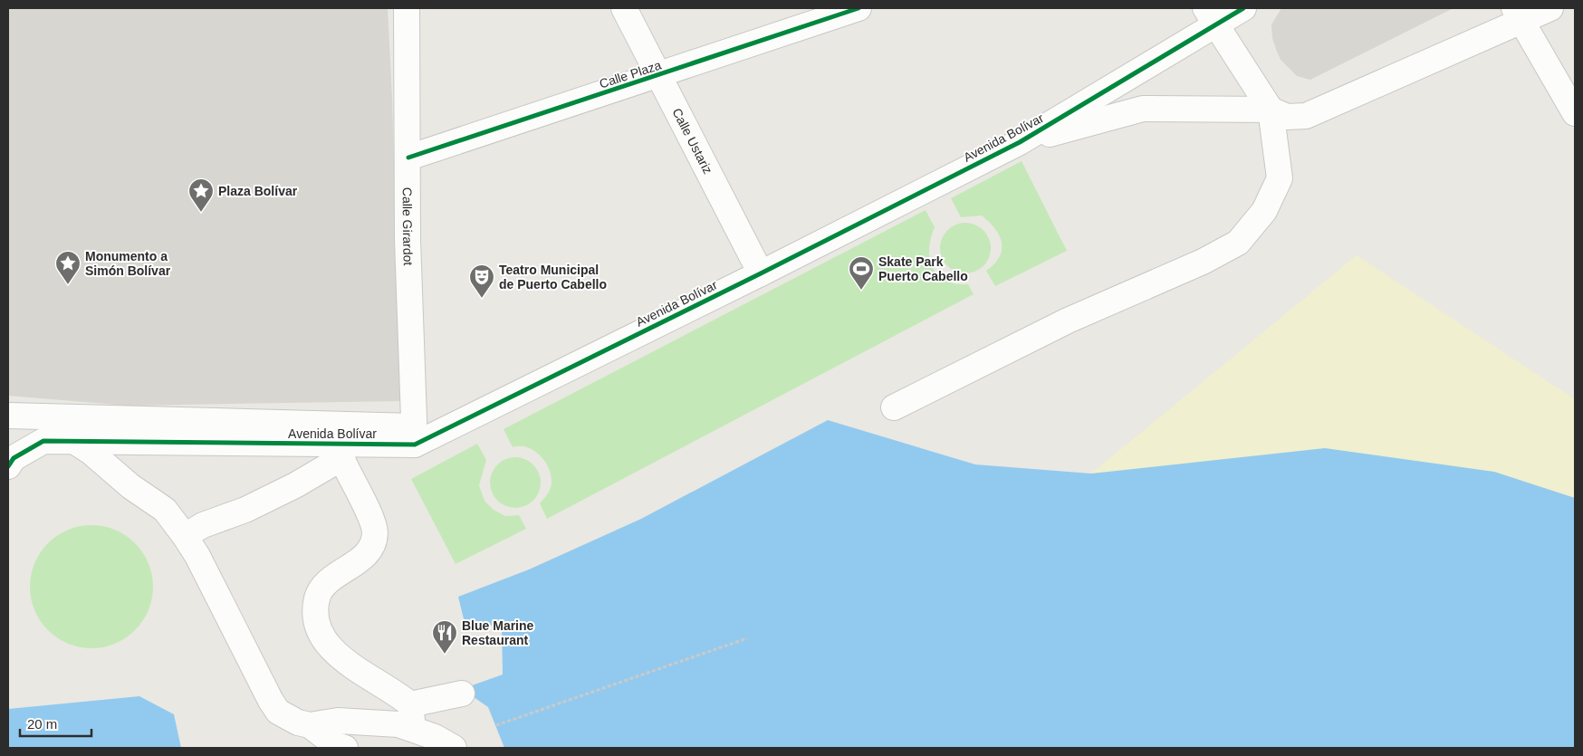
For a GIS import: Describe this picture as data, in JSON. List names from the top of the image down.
{
  "streets": {
    "street": [
      "Calle Plaza",
      "Avenida Bolívar",
      "Calle Ustariz",
      "Calle Girardot"
    ]
  },
  "crossings": [
    ["Calle Plaza", "Calle Ustariz"],
    ["Calle Plaza", "Calle Girardot"],
    ["Avenida Bolívar", "Calle Ustariz"],
    ["Avenida Bolívar", "Calle Girardot"]
  ],
  "places": {
    "place": ["Plaza Bolívar", "Monumento a Simón Bolívar"],
    "sports": ["Skate Park Puerto Cabello"],
    "theatre": ["Teatro Municipal de Puerto Cabello"],
    "restaurant": ["Blue Marine Restaurant"]
  },
  "scale_bar": "20 m"
}
